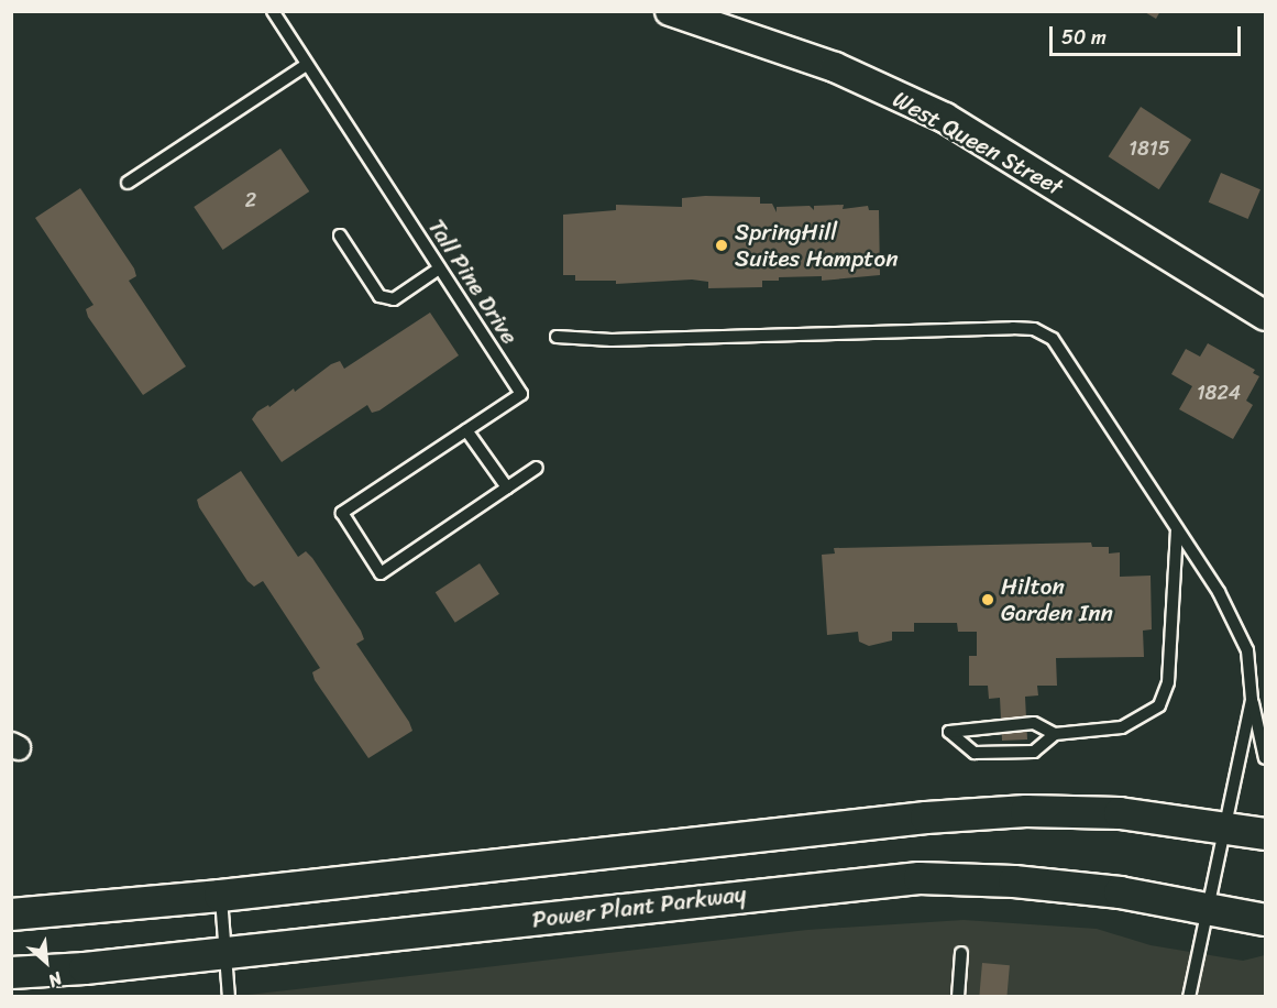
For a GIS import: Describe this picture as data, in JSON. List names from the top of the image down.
{
  "streets": {
    "main road": ["Power Plant Parkway"],
    "street": ["West Queen Street"],
    "lane": ["Tall Pine Drive"]
  },
  "places": ["SpringHill Suites Hampton", "Hilton Garden Inn"],
  "house_numbers": ["1815", "2", "1824"],
  "scale_bar": "50 m",
  "north": "bottom right"
}
